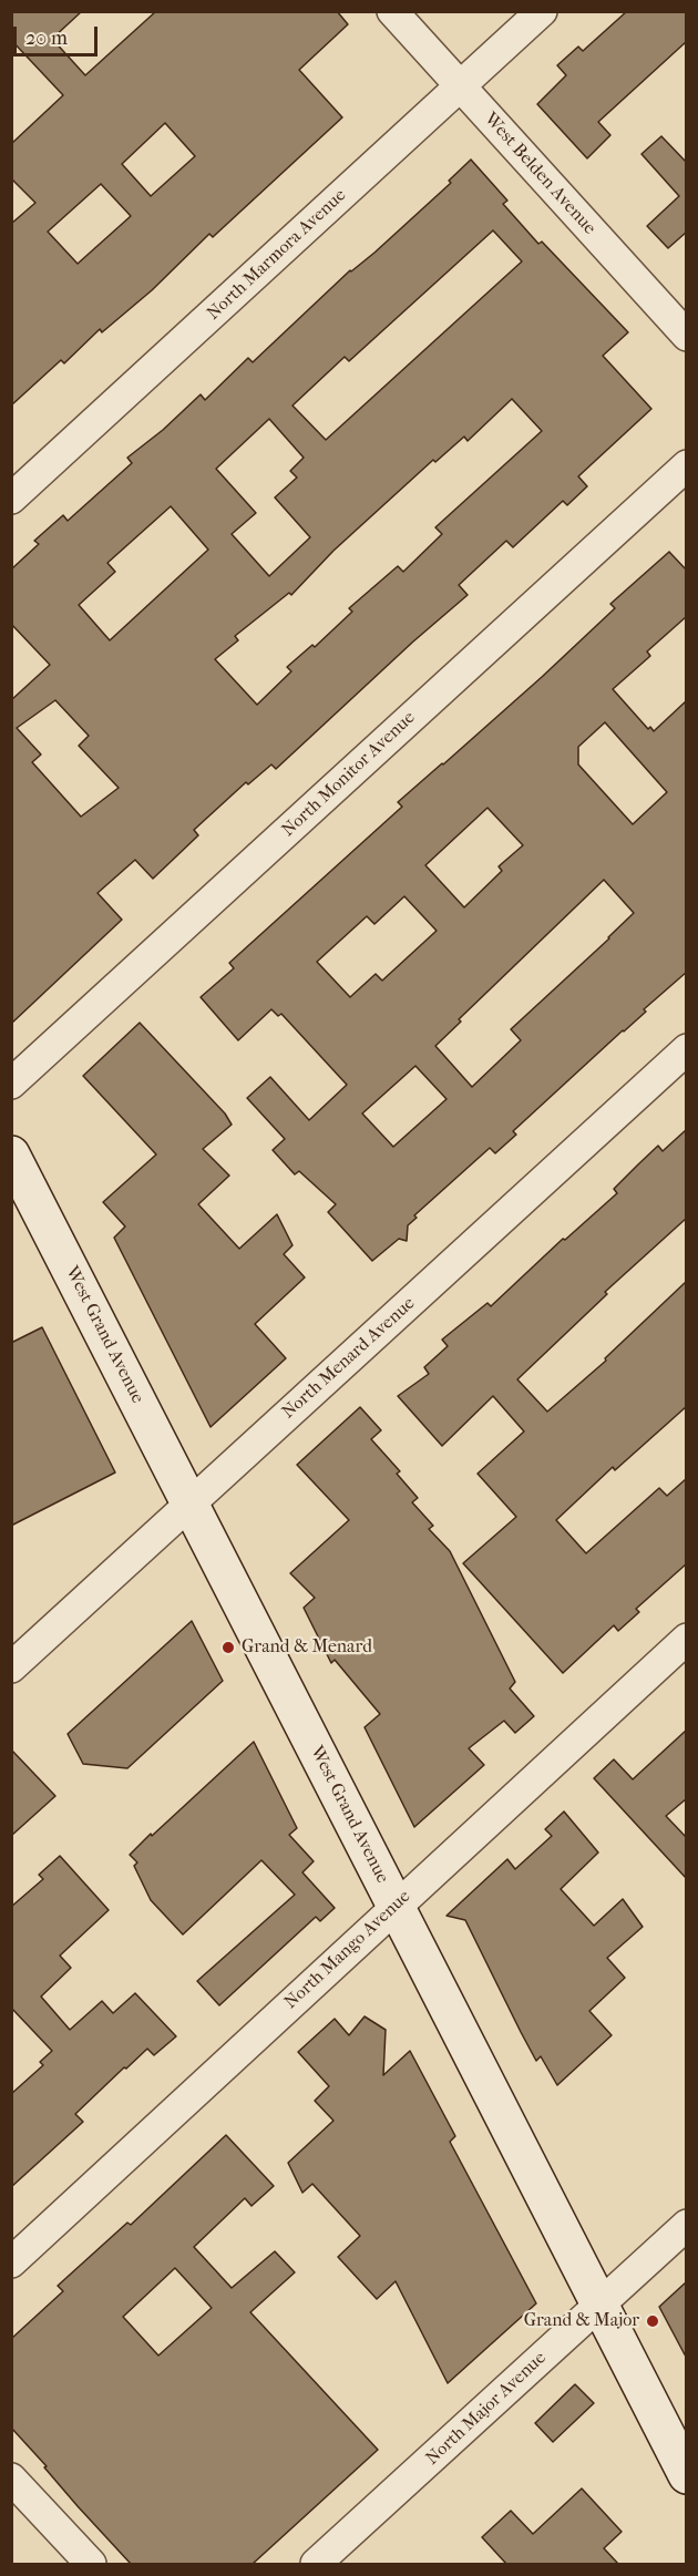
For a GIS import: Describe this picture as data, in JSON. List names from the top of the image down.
{
  "streets": {
    "main road": ["West Grand Avenue"],
    "street": [
      "West Belden Avenue",
      "North Marmora Avenue",
      "North Monitor Avenue",
      "North Menard Avenue",
      "North Mango Avenue",
      "North Major Avenue"
    ]
  },
  "crossings": [
    ["West Belden Avenue", "North Marmora Avenue"],
    ["West Grand Avenue", "North Menard Avenue"],
    ["West Grand Avenue", "North Mango Avenue"],
    ["West Grand Avenue", "North Major Avenue"]
  ],
  "places": ["Grand & Menard", "Grand & Major"],
  "scale_bar": "20 m"
}
